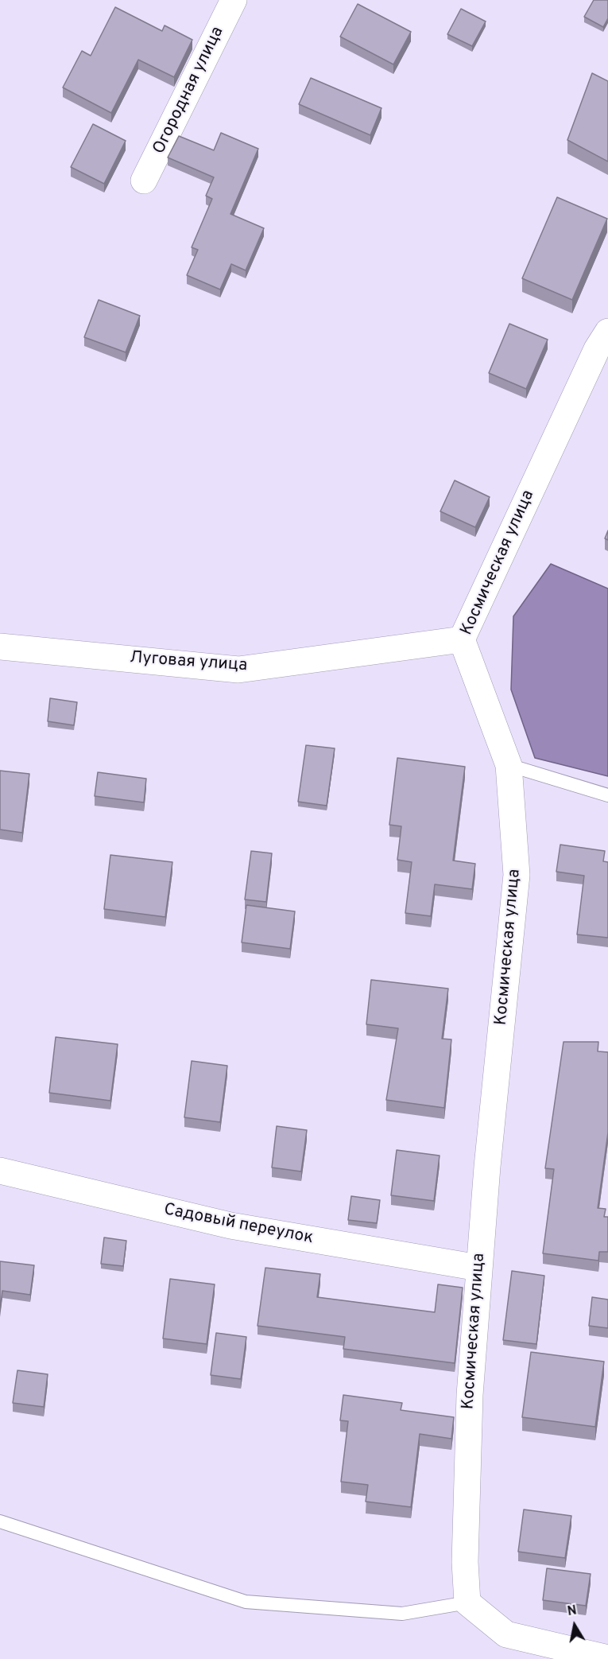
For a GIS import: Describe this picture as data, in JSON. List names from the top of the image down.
{
  "streets": {
    "street": [
      "Огородная улица",
      "Космическая улица",
      "Луговая улица",
      "Садовый переулок"
    ]
  },
  "crossings": [
    ["Космическая улица", "Луговая улица"],
    ["Космическая улица", "Садовый переулок"]
  ],
  "north": "top"
}
